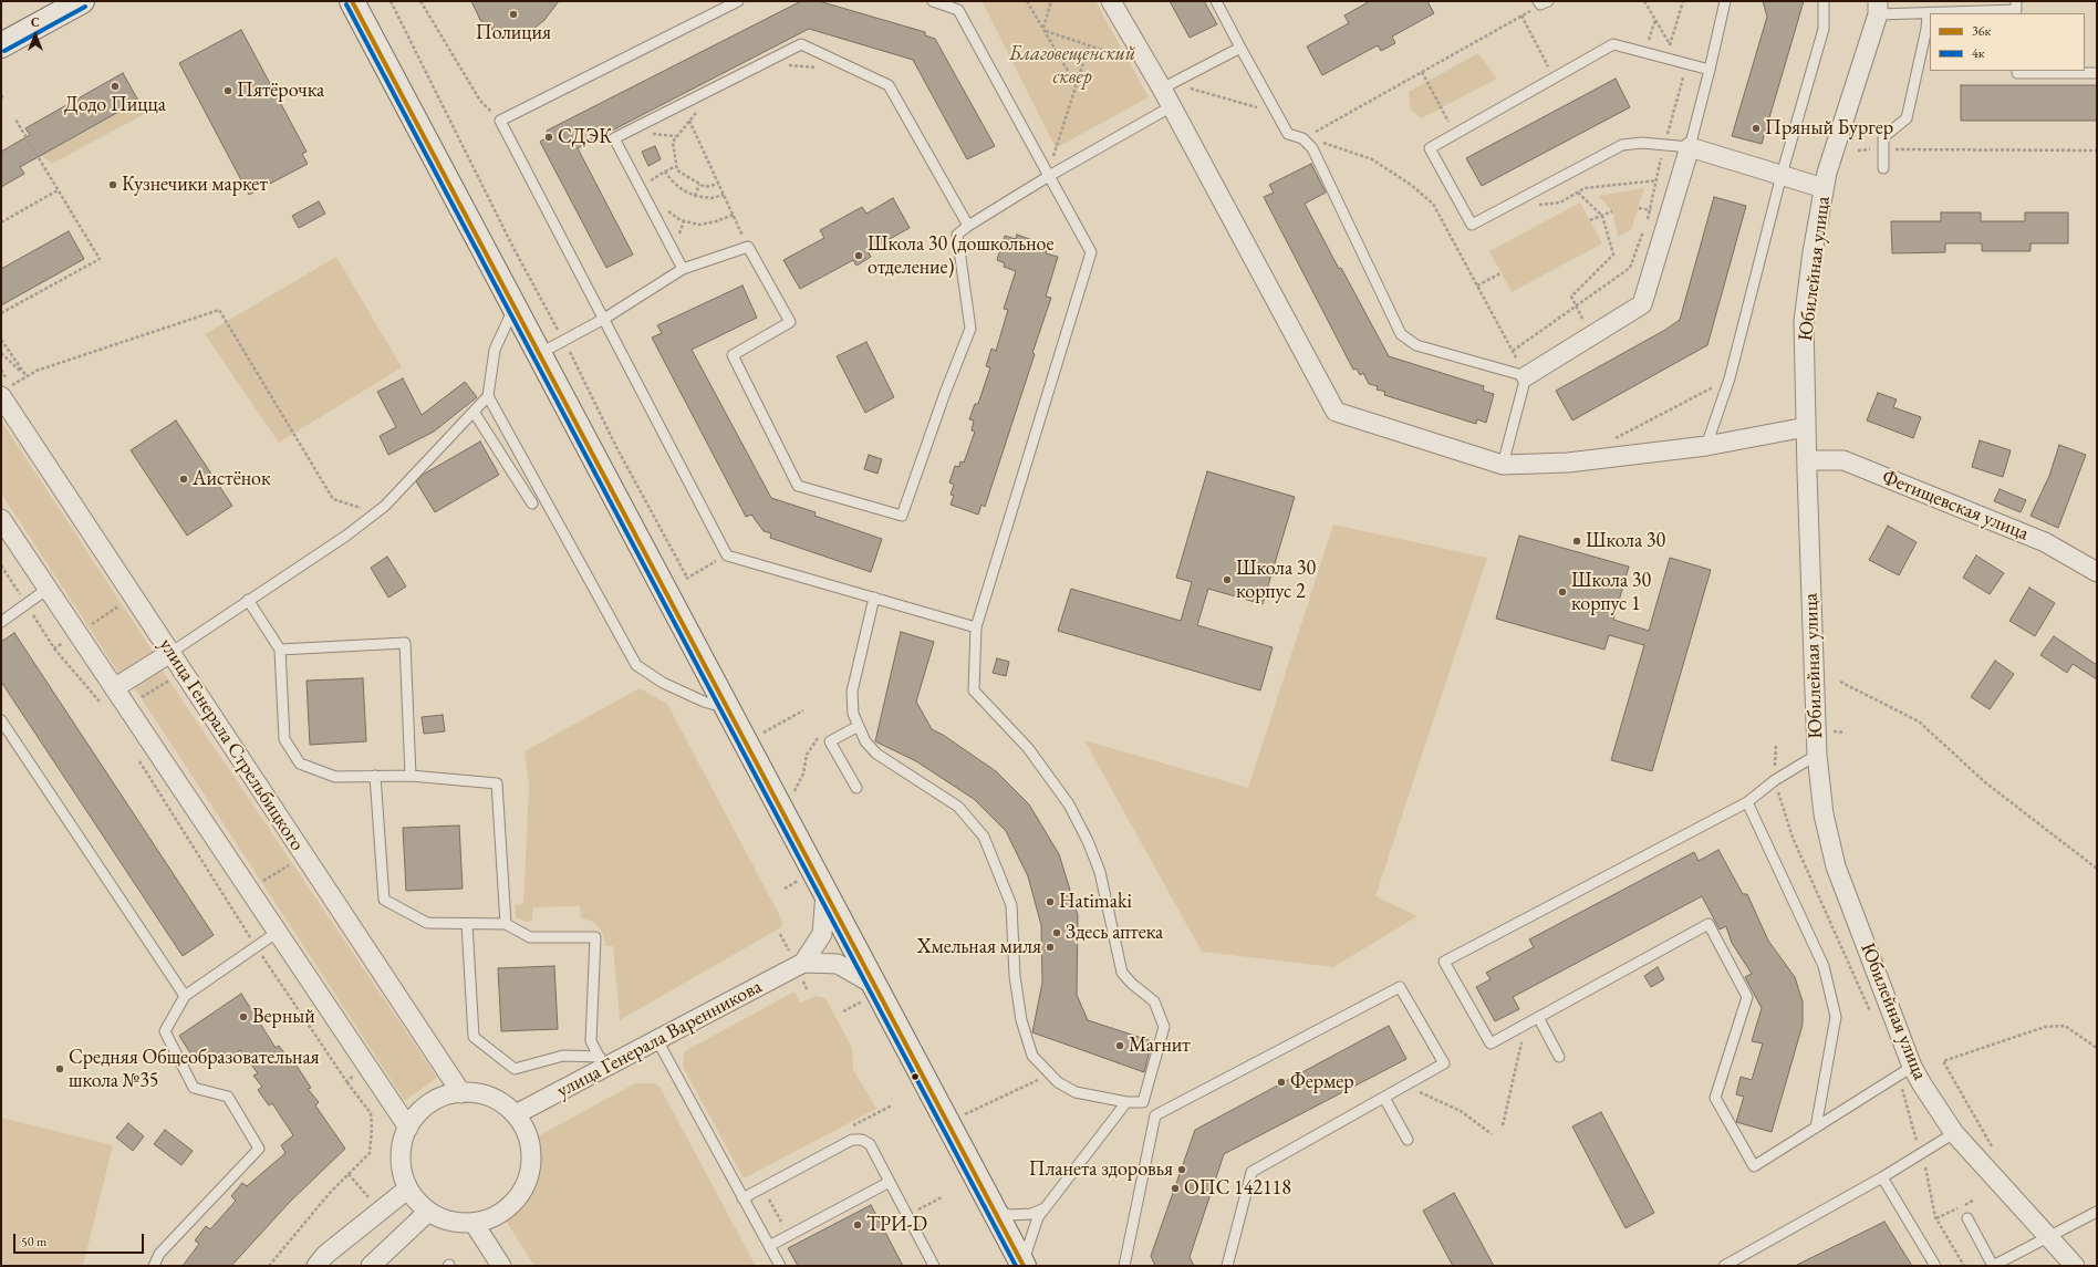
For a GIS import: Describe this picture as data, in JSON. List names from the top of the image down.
{
  "streets": {
    "street": [
      "Юбилейная улица",
      "Фетищевская улица",
      "улица Генерала Стрельбицкого",
      "улица Генерала Варенникова"
    ]
  },
  "crossings": [
    ["Юбилейная улица", "Фетищевская улица"],
    ["улица Генерала Стрельбицкого", "улица Генерала Варенникова"]
  ],
  "parks": ["Благовещенский сквер"],
  "places": [
    "Полиция",
    "Додо Пицца",
    "Пятёрочка",
    "Пряный Бургер",
    "СДЭК",
    "Кузнечики маркет",
    "Школа 30 (дошкольное отделение)",
    "Аистёнок",
    "Школа 30",
    "Школа 30 корпус 2",
    "Школа 30 корпус 1",
    "Hatimaki",
    "Здесь аптека",
    "Хмельная миля",
    "Верный",
    "Магнит",
    "Средняя Общеобразовательная школа №35",
    "Фермер",
    "Планета здоровья",
    "ОПС 142118",
    "ТРИ-D"
  ],
  "lines": ["transit line 36к", "transit line 4к"],
  "legend": ["36к", "4к"],
  "scale_bar": "50 m",
  "north": "top"
}
